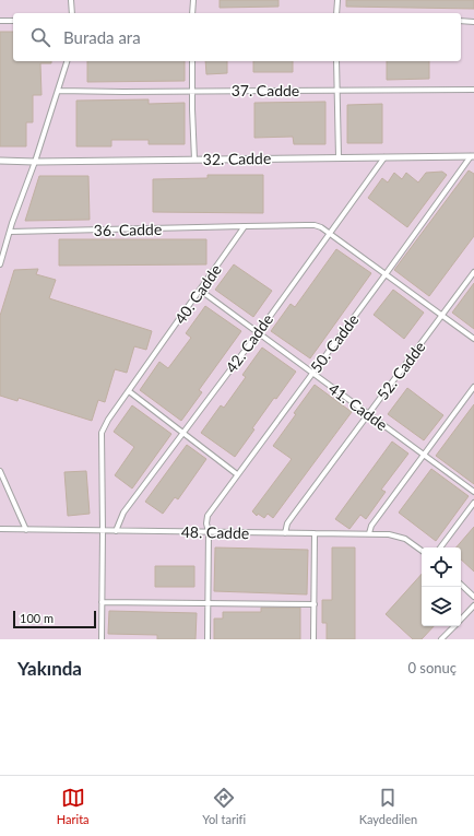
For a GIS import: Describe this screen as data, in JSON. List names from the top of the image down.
{
  "streets": {
    "street": [
      "37. Cadde",
      "32. Cadde",
      "36. Cadde",
      "40. Cadde",
      "42. Cadde",
      "50. Cadde",
      "52. Cadde",
      "41. Cadde",
      "48. Cadde"
    ]
  },
  "crossings": [
    ["32. Cadde", "42. Cadde"],
    ["32. Cadde", "50. Cadde"],
    ["36. Cadde", "40. Cadde"],
    ["40. Cadde", "41. Cadde"],
    ["40. Cadde", "48. Cadde"],
    ["42. Cadde", "41. Cadde"],
    ["42. Cadde", "48. Cadde"],
    ["50. Cadde", "41. Cadde"],
    ["50. Cadde", "48. Cadde"],
    ["52. Cadde", "41. Cadde"],
    ["52. Cadde", "48. Cadde"]
  ],
  "scale_bar": "100 m",
  "page": {
    "search": "Burada ara",
    "scale": "100 m",
    "heading": ["Yakında", "0 sonuç"],
    "nav": ["Harita", "Yol tarifi", "Kaydedilen"]
  }
}
